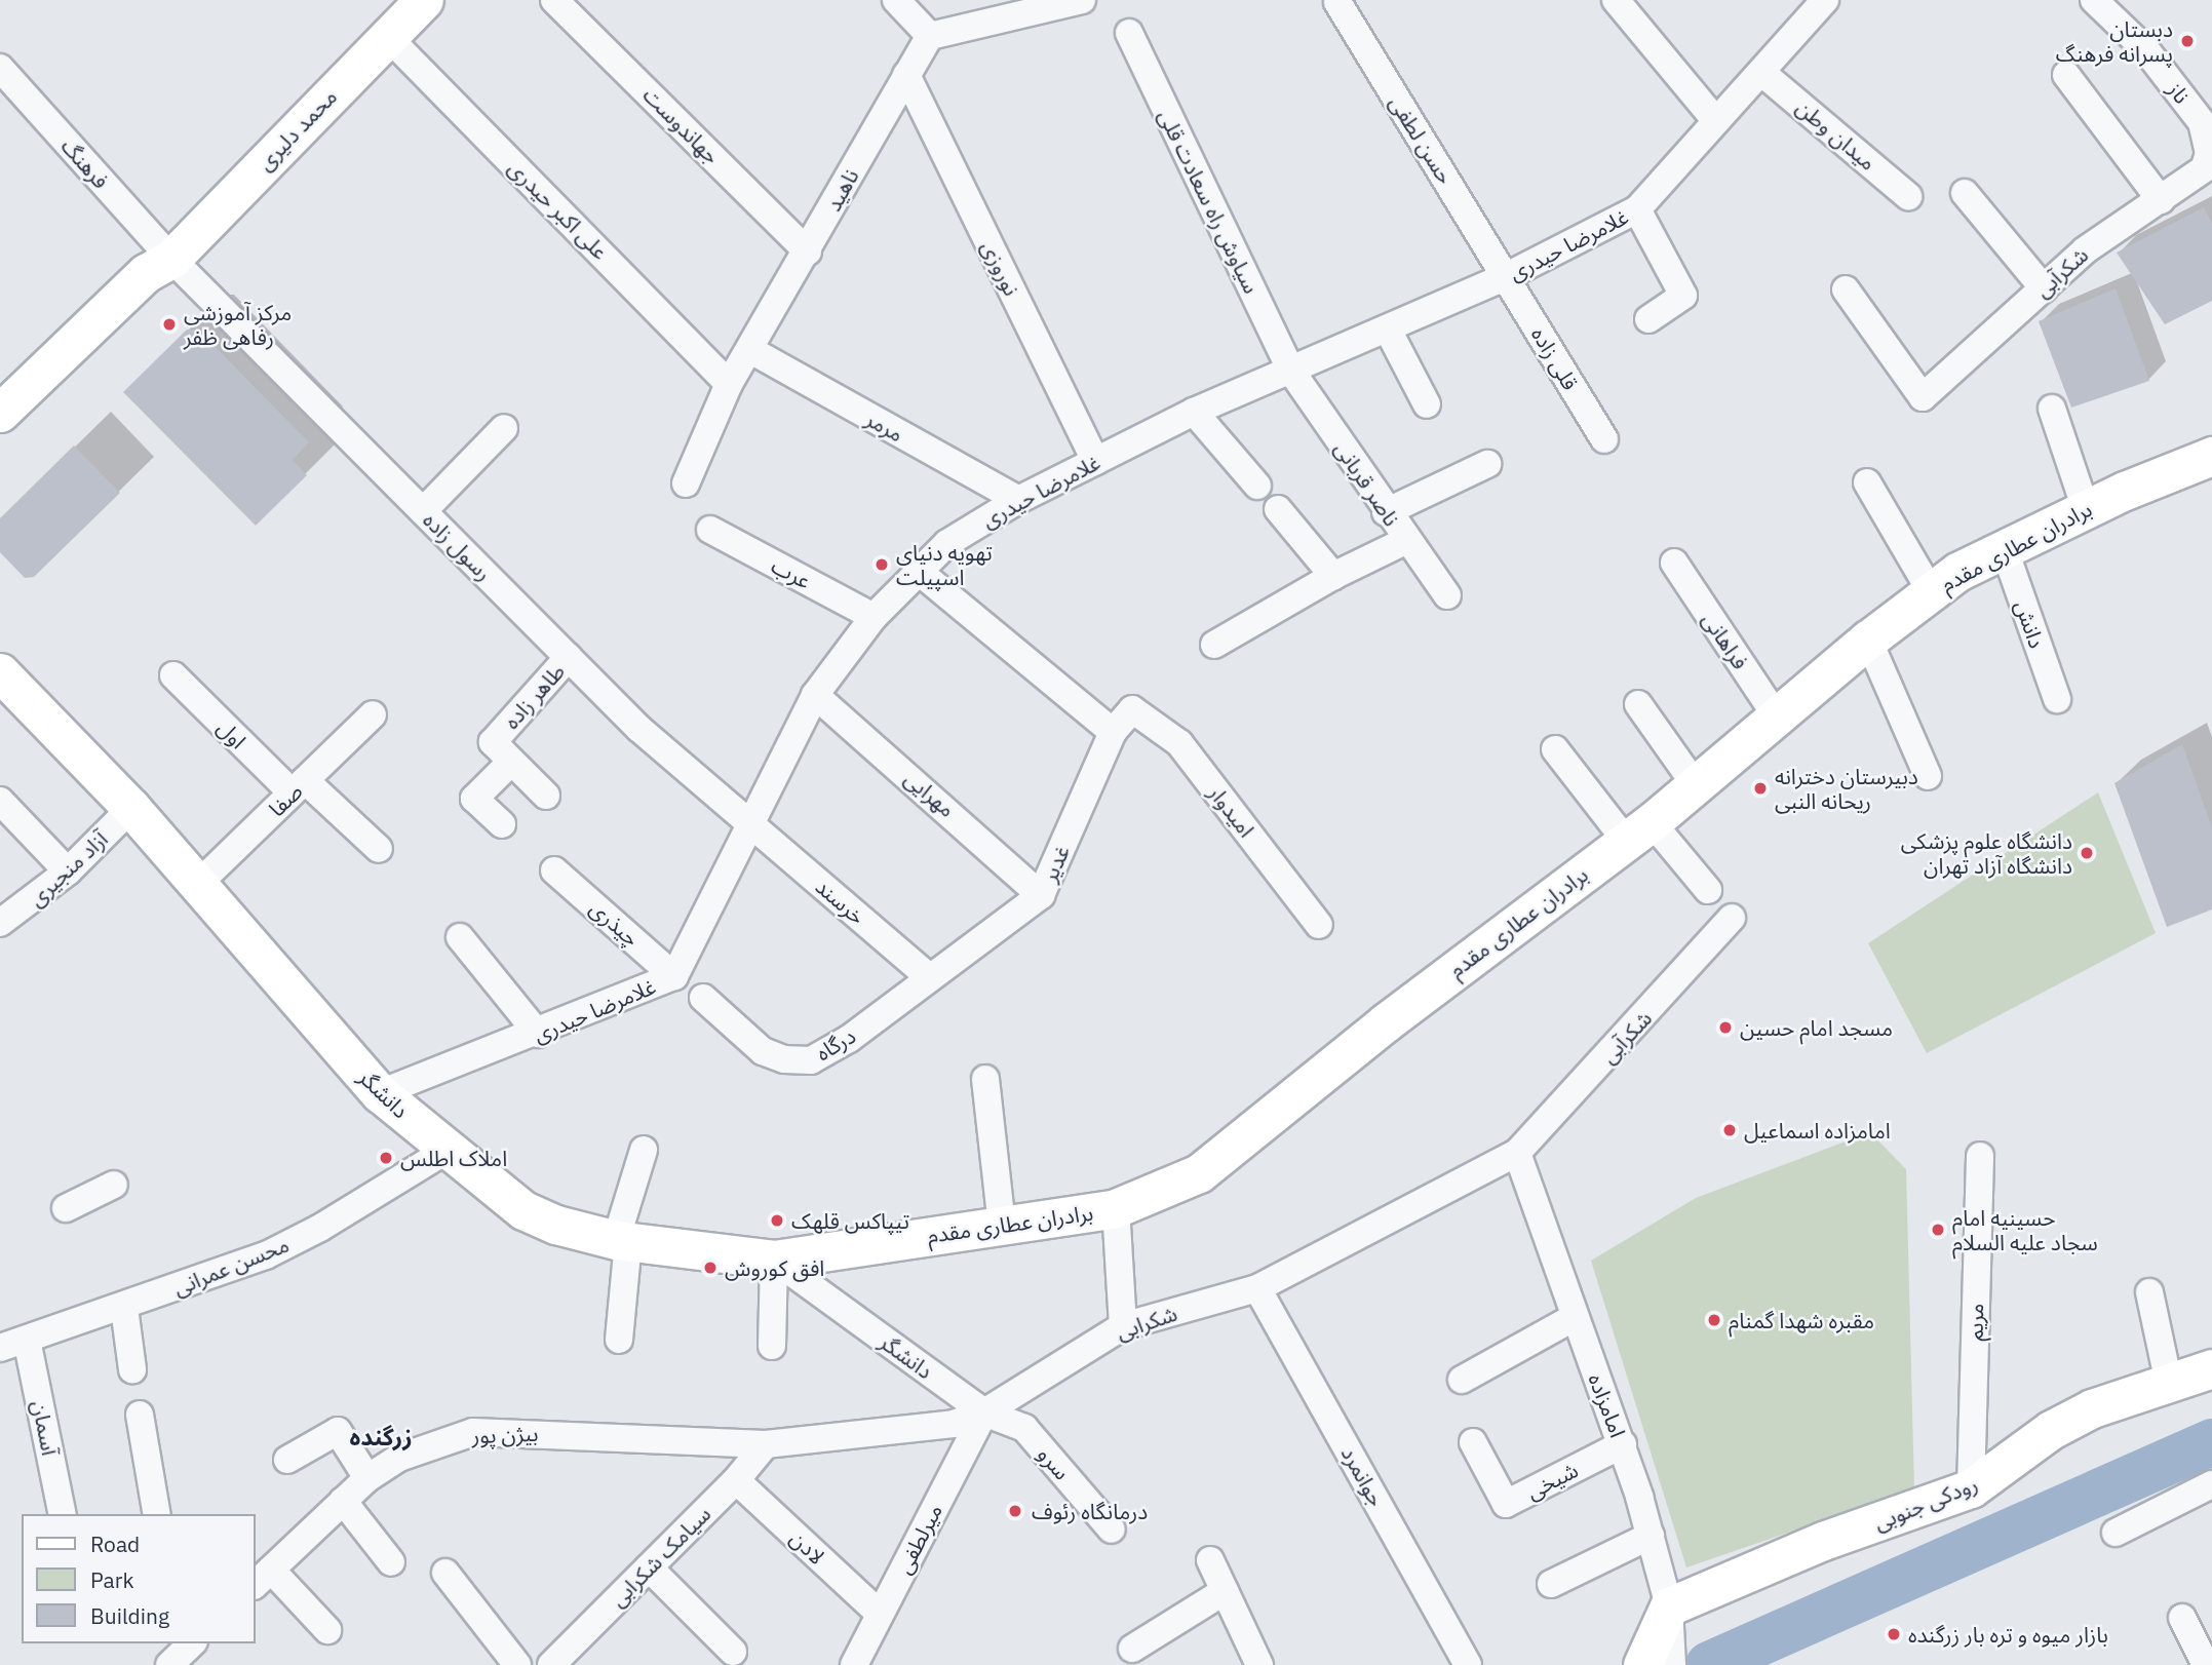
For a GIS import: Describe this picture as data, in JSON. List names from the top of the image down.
{
  "streets": {
    "street": [
      "ناز",
      "جهاندوست",
      "محمد دلیری",
      "میدان وطن",
      "حسن لطفی",
      "فرهنگ",
      "ناهید",
      "سیاوش راه سعادت قلی",
      "علی اکبر حیدری",
      "غلامرضا حیدری",
      "نوروزی",
      "شکرآبی",
      "قلی زاده",
      "مرمر",
      "ناصر قربانی",
      "رسول زاده",
      "برادران عطاری مقدم",
      "عرب",
      "دانش",
      "فراهانی",
      "طاهر زاده",
      "اول",
      "مهرایی",
      "صفا",
      "امیدوار",
      "غدیر",
      "آزاد منجیری",
      "خرسند",
      "چیذری",
      "درگاه",
      "دانشگر",
      "محسن عمرانی",
      "شکرابی",
      "مریم",
      "امامزاده",
      "آسمان",
      "بیژن پور",
      "سرو",
      "جوانمرد",
      "شیخی",
      "رودکی جنوبی",
      "میرلطفی",
      "لادن",
      "سیامک شکرابی"
    ]
  },
  "crossings": [
    ["ناز", "شکرآبی"],
    ["جهاندوست", "ناهید"],
    ["محمد دلیری", "فرهنگ"],
    ["محمد دلیری", "علی اکبر حیدری"],
    ["محمد دلیری", "رسول زاده"],
    ["میدان وطن", "غلامرضا حیدری"],
    ["حسن لطفی", "غلامرضا حیدری"],
    ["حسن لطفی", "قلی زاده"],
    ["فرهنگ", "رسول زاده"],
    ["ناهید", "علی اکبر حیدری"],
    ["ناهید", "نوروزی"],
    ["ناهید", "مرمر"],
    ["سیاوش راه سعادت قلی", "غلامرضا حیدری"],
    ["سیاوش راه سعادت قلی", "ناصر قربانی"],
    ["غلامرضا حیدری", "نوروزی"],
    ["غلامرضا حیدری", "قلی زاده"],
    ["غلامرضا حیدری", "مرمر"],
    ["غلامرضا حیدری", "ناصر قربانی"],
    ["غلامرضا حیدری", "رسول زاده"],
    ["غلامرضا حیدری", "عرب"],
    ["غلامرضا حیدری", "مهرایی"],
    ["غلامرضا حیدری", "خرسند"],
    ["غلامرضا حیدری", "چیذری"],
    ["غلامرضا حیدری", "دانشگر"],
    ["شکرآبی", "شکرابی"],
    ["شکرآبی", "امامزاده"],
    ["رسول زاده", "طاهر زاده"],
    ["رسول زاده", "خرسند"],
    ["برادران عطاری مقدم", "دانش"],
    ["برادران عطاری مقدم", "فراهانی"],
    ["برادران عطاری مقدم", "دانشگر"],
    ["اول", "صفا"],
    ["مهرایی", "غدیر"],
    ["صفا", "دانشگر"],
    ["امیدوار", "غدیر"],
    ["غدیر", "خرسند"],
    ["غدیر", "درگاه"],
    ["آزاد منجیری", "دانشگر"],
    ["خرسند", "درگاه"],
    ["دانشگر", "محسن عمرانی"],
    ["دانشگر", "شکرابی"],
    ["دانشگر", "سرو"],
    ["دانشگر", "میرلطفی"],
    ["محسن عمرانی", "آسمان"],
    ["شکرابی", "امامزاده"],
    ["شکرابی", "بیژن پور"],
    ["شکرابی", "سرو"],
    ["شکرابی", "جوانمرد"],
    ["شکرابی", "میرلطفی"],
    ["شکرابی", "سیامک شکرابی"],
    ["مریم", "رودکی جنوبی"],
    ["امامزاده", "شیخی"],
    ["امامزاده", "رودکی جنوبی"],
    ["بیژن پور", "سیامک شکرابی"],
    ["سرو", "میرلطفی"],
    ["میرلطفی", "لادن"],
    ["لادن", "سیامک شکرابی"]
  ],
  "districts": ["زرگنده"],
  "places": [
    "دبستان پسرانه فرهنگ",
    "مرکز آموزشی رفاهی ظفر",
    "تهویه دنیای اسپیلت",
    "دبیرستان دخترانه ریحانه النبی",
    "دانشگاه علوم پزشکی دانشگاه آزاد تهران",
    "مسجد امام حسین",
    "امامزاده اسماعیل",
    "املاک اطلس",
    "تیپاکس قلهک",
    "حسینیه امام سجاد علیه السلام",
    "افق کوروش",
    "مقبره شهدا گمنام",
    "درمانگاه رئوف",
    "بازار میوه و تره بار زرگنده"
  ],
  "legend": ["Road", "Park", "Building"]
}
